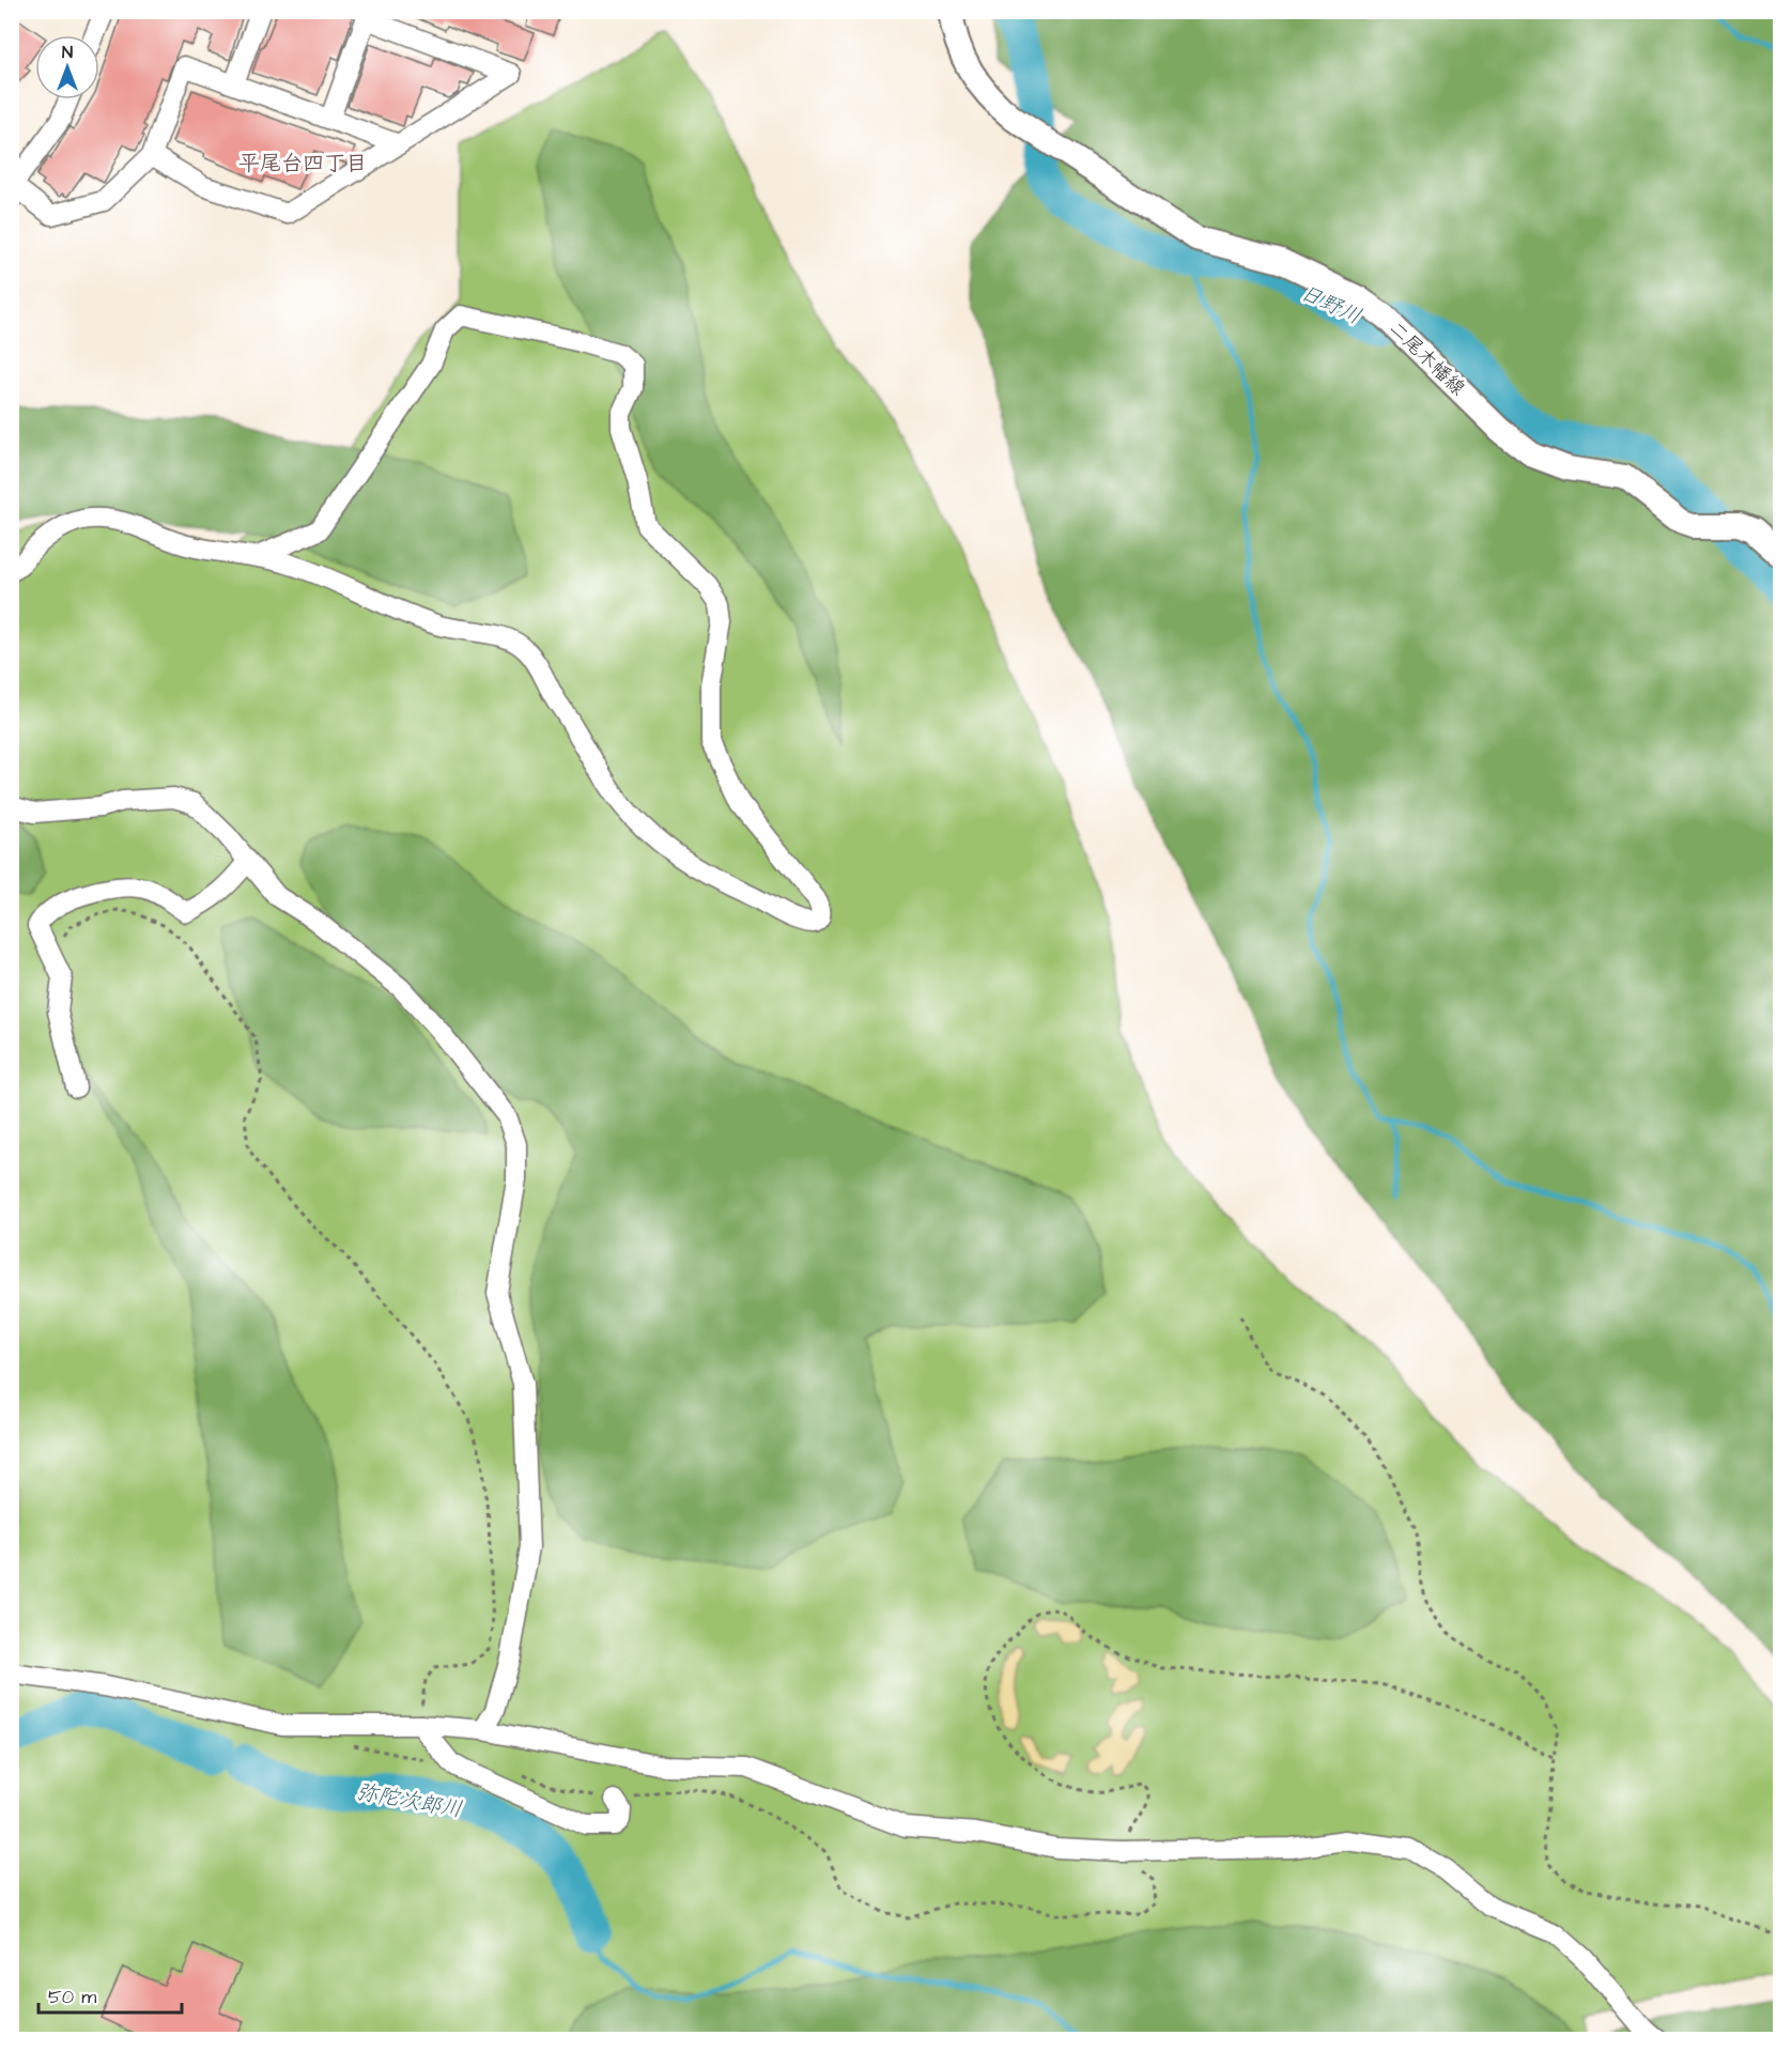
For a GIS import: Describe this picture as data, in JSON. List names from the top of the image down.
{
  "streets": {
    "main road": ["二尾木幡線"]
  },
  "districts": ["平尾台四丁目"],
  "water": ["日野川", "弥陀次郎川"],
  "scale_bar": "50 m",
  "north": "top"
}
